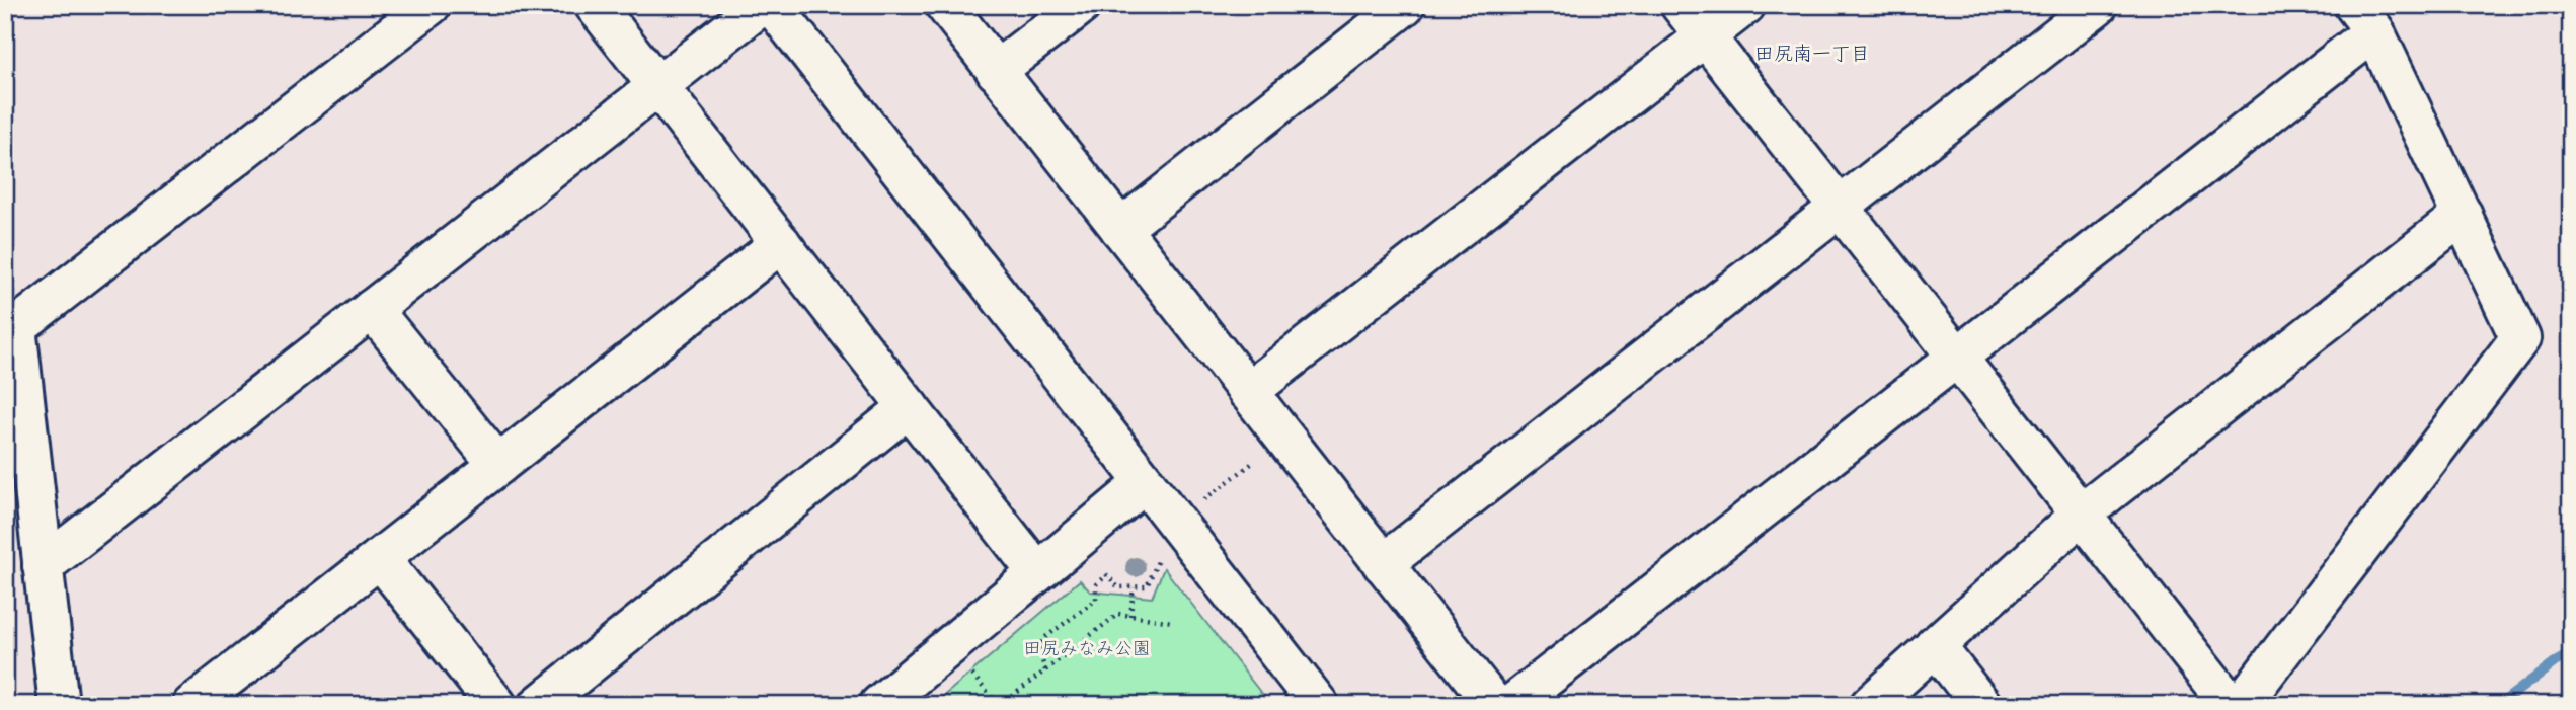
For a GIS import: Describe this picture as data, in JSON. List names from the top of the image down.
{
  "districts": ["田尻南一丁目"],
  "parks": ["田尻みなみ公園"]
}
